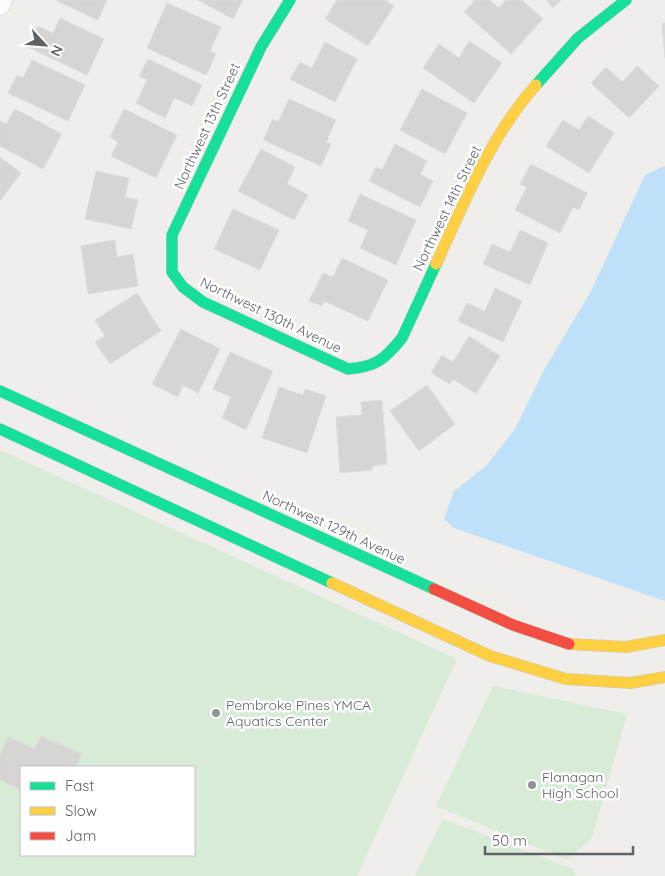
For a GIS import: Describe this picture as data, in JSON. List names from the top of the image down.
{
  "streets": {
    "street": [
      "Northwest 13th Street",
      "Northwest 14th Street",
      "Northwest 130th Avenue",
      "Northwest 129th Avenue"
    ]
  },
  "crossings": [
    ["Northwest 13th Street", "Northwest 130th Avenue"],
    ["Northwest 14th Street", "Northwest 130th Avenue"]
  ],
  "places": ["Pembroke Pines YMCA Aquatics Center", "Flanagan High School"],
  "legend": ["Fast", "Slow", "Jam"],
  "scale_bar": "50 m",
  "north": "bottom right"
}
